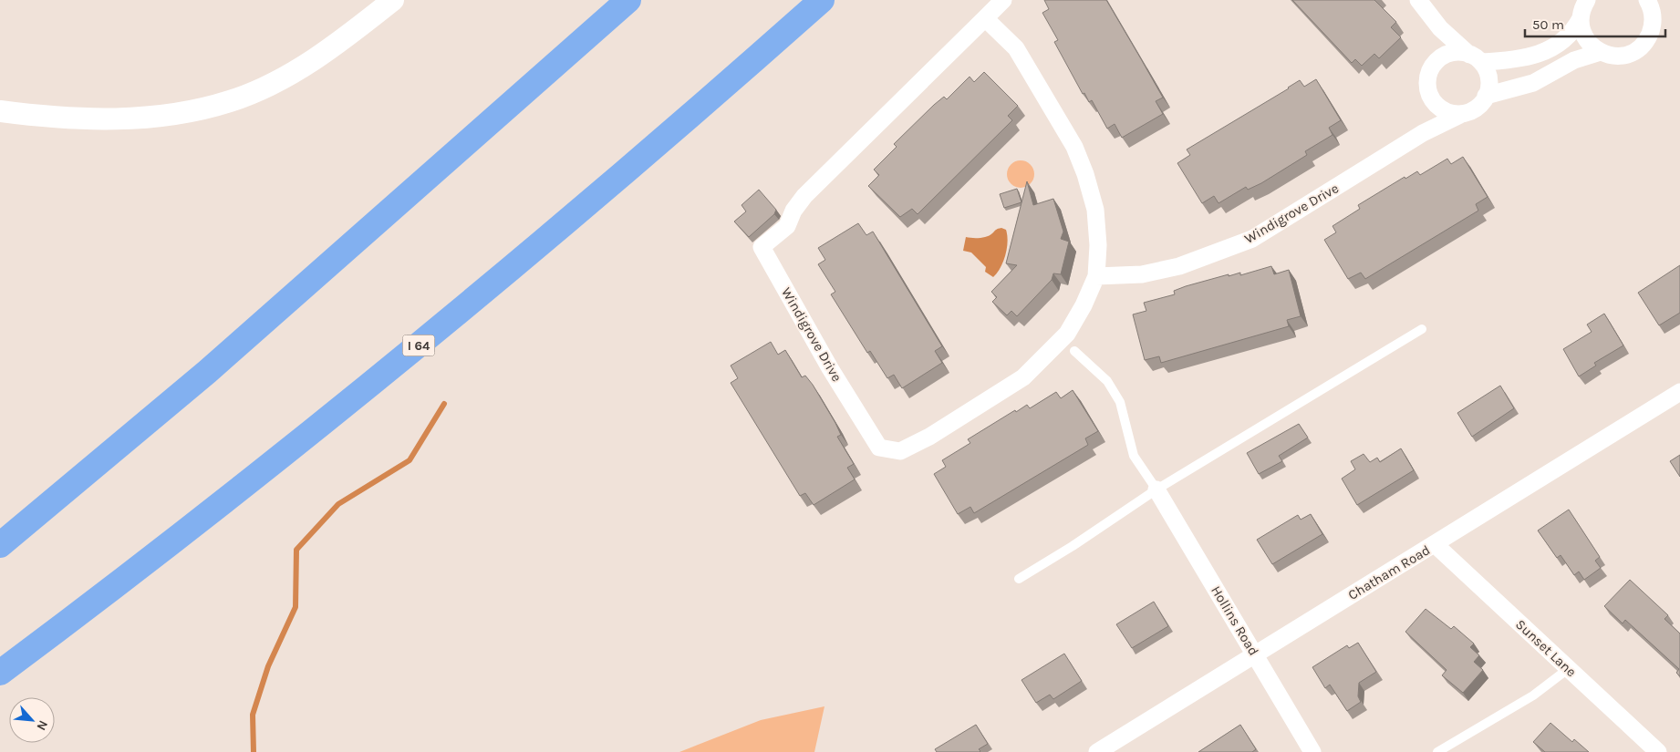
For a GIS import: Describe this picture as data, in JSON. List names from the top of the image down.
{
  "streets": {
    "highway": ["I 64"],
    "street": [
      "Windigrove Drive",
      "Chatham Road",
      "Hollins Road",
      "Sunset Lane"
    ]
  },
  "crossings": [
    ["Chatham Road", "Hollins Road"],
    ["Chatham Road", "Sunset Lane"]
  ],
  "scale_bar": "50 m",
  "north": "bottom right"
}
